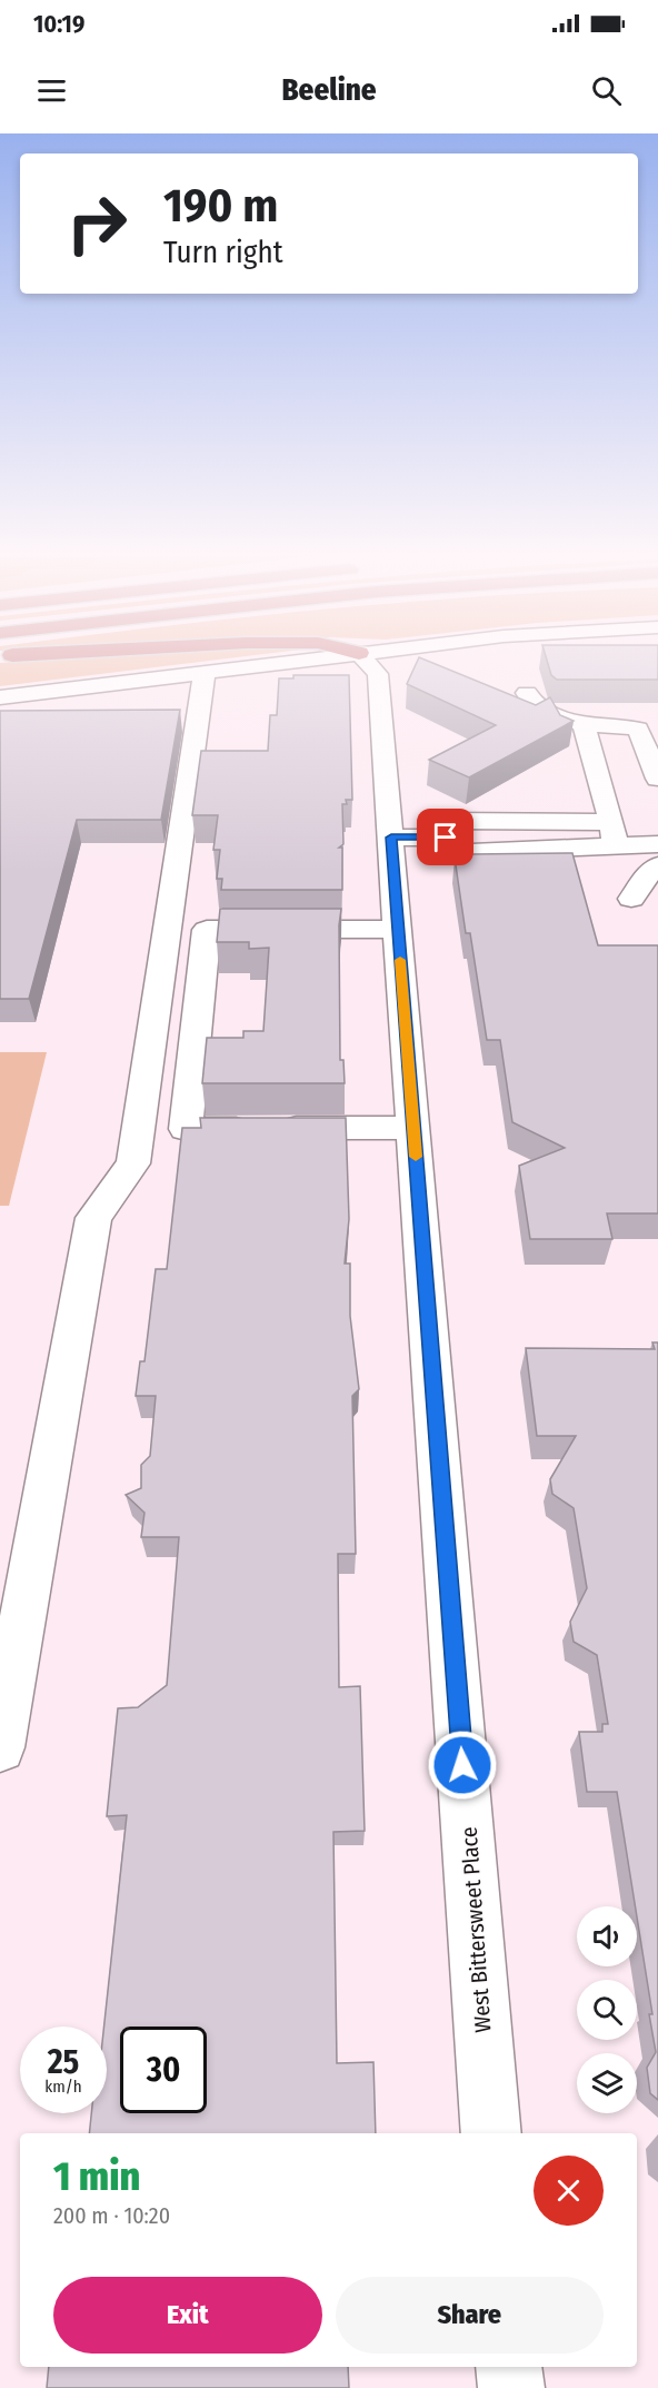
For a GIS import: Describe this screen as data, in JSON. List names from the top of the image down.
{
  "streets": {
    "street": ["West Bittersweet Place"]
  },
  "page": {
    "status": "10:19",
    "header": "Beeline",
    "turn": ["190 m", "Turn right"],
    "speed": "25 km/h",
    "limit": "30",
    "heading": ["1 min", "200 m · 10:20"],
    "buttons": ["Exit", "Share"]
  }
}
